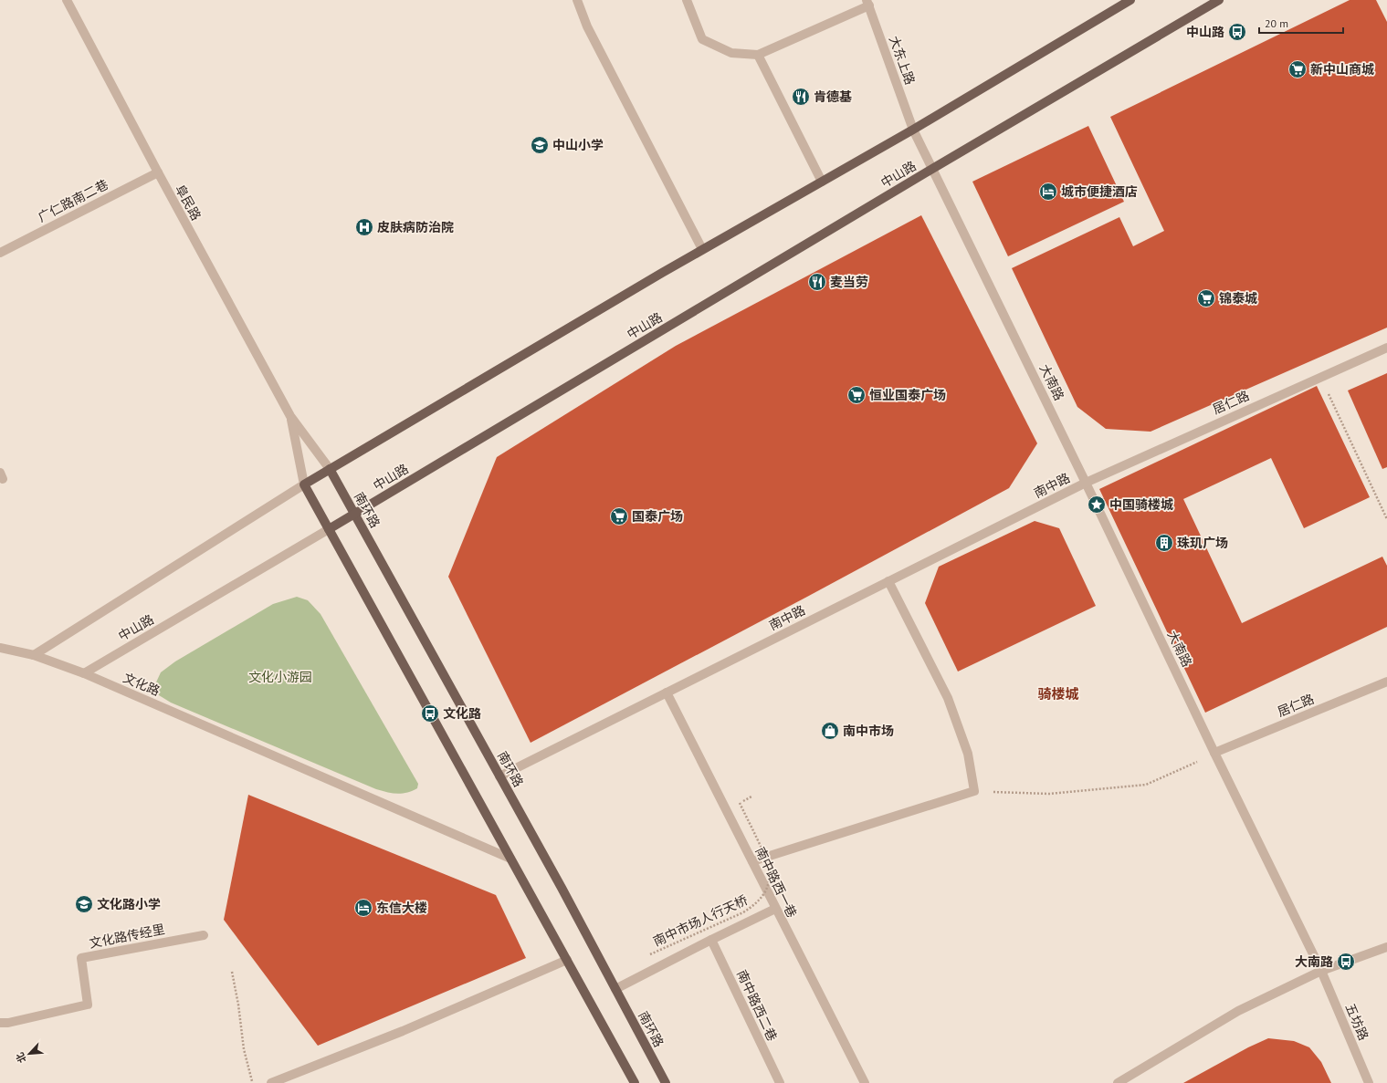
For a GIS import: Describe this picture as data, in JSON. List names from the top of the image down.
{
  "streets": {
    "main road": ["中山路", "南环路"],
    "street": [
      "大东上路",
      "广仁路南二巷",
      "阜民路",
      "大南路",
      "居仁路",
      "南中路",
      "文化路",
      "南中路西一巷",
      "文化路传经里",
      "南中路西二巷",
      "五坊路"
    ],
    "path": ["南中市场人行天桥"]
  },
  "crossings": [
    ["大东上路", "大南路"],
    ["中山路", "大南路"],
    ["中山路", "南环路"],
    ["中山路", "文化路"],
    ["广仁路南二巷", "阜民路"],
    ["大南路", "居仁路"],
    ["大南路", "南中路"],
    ["大南路", "五坊路"],
    ["居仁路", "南中路"],
    ["南中路", "南环路"],
    ["南中路", "南中路西一巷"]
  ],
  "districts": ["骑楼城"],
  "parks": ["文化小游园"],
  "places": {
    "bus stop": ["中山路", "文化路", "大南路"],
    "supermarket": [
      "新中山商城",
      "锦泰城",
      "恒业国泰广场",
      "国泰广场"
    ],
    "restaurant": ["肯德基", "麦当劳"],
    "school or university": ["中山小学", "文化路小学"],
    "hotel": ["城市便捷酒店", "东信大楼"],
    "hospital": ["皮肤病防治院"],
    "place": ["中国骑楼城"],
    "building": ["珠玑广场"],
    "shop": ["南中市场"]
  },
  "scale_bar": "20 m",
  "north": "bottom left"
}
